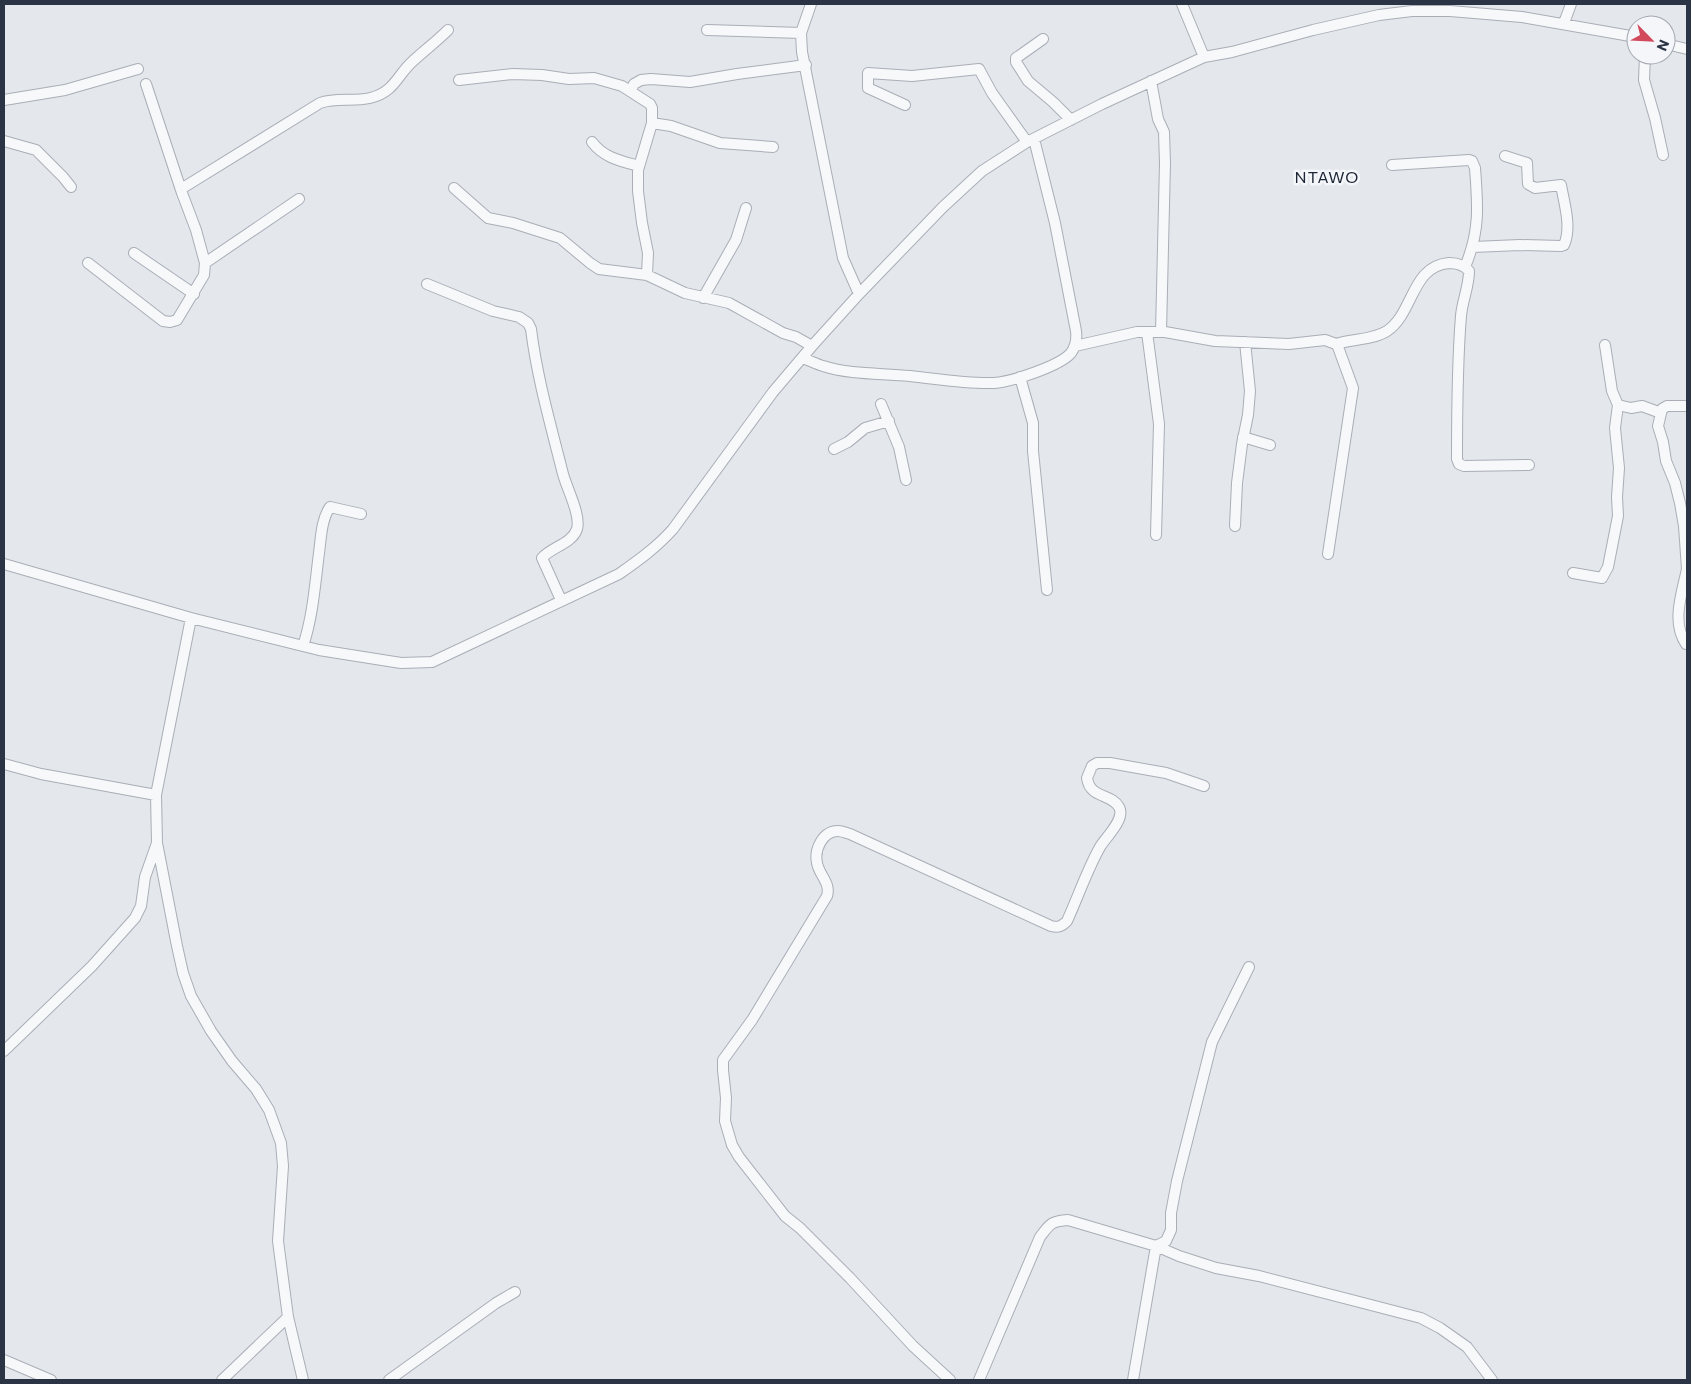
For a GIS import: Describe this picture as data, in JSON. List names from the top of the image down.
{
  "districts": ["NTAWO"],
  "north": "bottom right"
}
